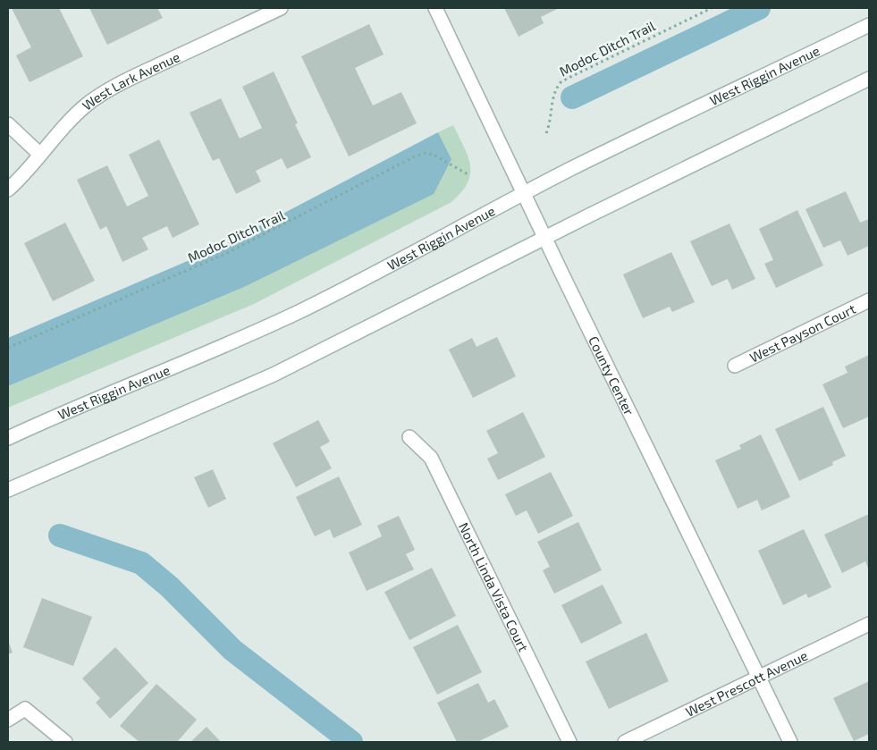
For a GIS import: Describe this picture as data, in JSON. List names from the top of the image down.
{
  "streets": {
    "street": [
      "West Riggin Avenue",
      "West Lark Avenue",
      "West Payson Court",
      "County Center",
      "North Linda Vista Court",
      "West Prescott Avenue"
    ],
    "path": ["Modoc Ditch Trail"]
  },
  "crossings": [
    ["West Riggin Avenue", "County Center"],
    ["County Center", "West Prescott Avenue"]
  ]
}
